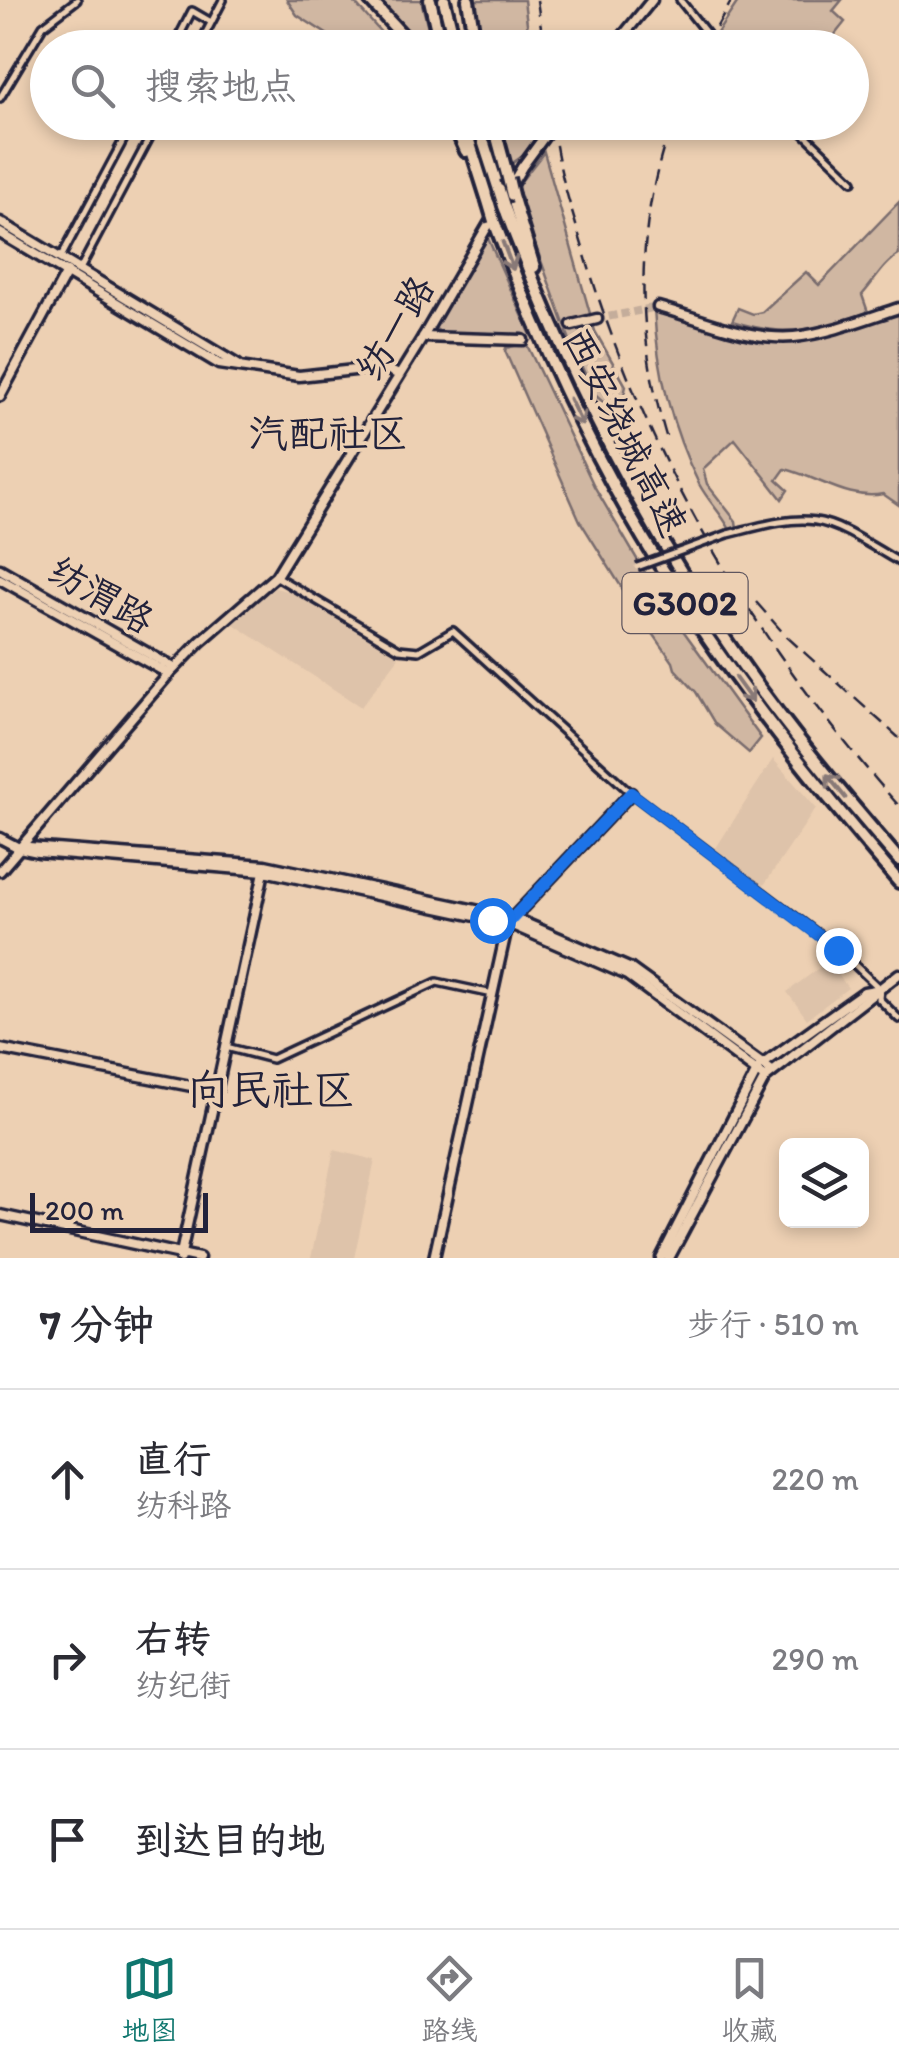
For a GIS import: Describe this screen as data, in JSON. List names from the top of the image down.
{
  "streets": {
    "highway": ["西安绕城高速", "G3002"],
    "street": ["纺一路", "纺渭路"]
  },
  "crossings": [
    ["纺一路", "纺渭路"]
  ],
  "districts": ["汽配社区", "向民社区"],
  "scale_bar": "200 m",
  "page": {
    "search": "搜索地点",
    "scale": "200 m",
    "heading": ["7 分钟", "步行 · 510 m"],
    "list": [
      ["直行", "纺科路", "220 m"],
      ["右转", "纺纪街", "290 m"],
      "到达目的地"
    ],
    "nav": ["地图", "路线", "收藏"]
  }
}
